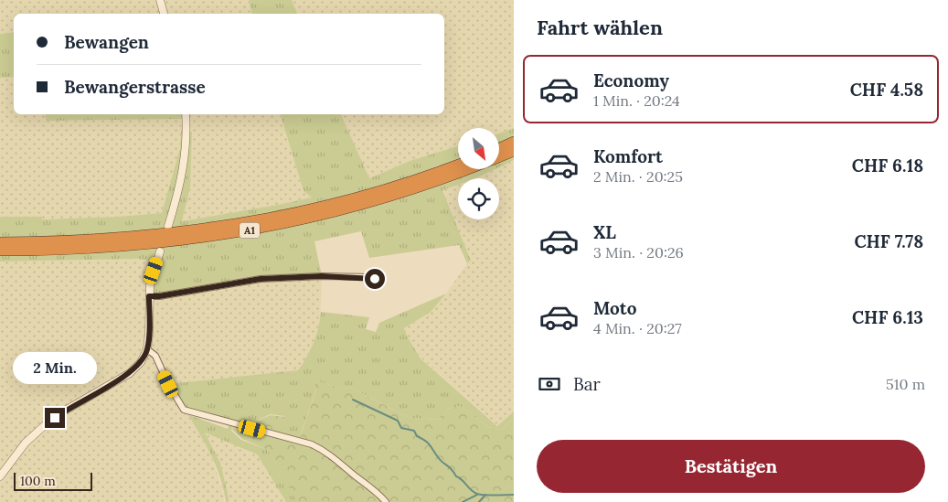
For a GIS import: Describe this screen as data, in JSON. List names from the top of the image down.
{
  "streets": {
    "highway": ["A1"]
  },
  "scale_bar": "100 m",
  "north": "bottom right",
  "page": {
    "heading": "Fahrt wählen",
    "banner": ["Bewangen", "Bewangerstrasse"],
    "list": [
      {
        "name": "Economy",
        "note": "1 Min. · 20:24",
        "value": "CHF 4.58"
      },
      {
        "name": "Komfort",
        "note": "2 Min. · 20:25",
        "value": "CHF 6.18"
      },
      {
        "name": "XL",
        "note": "3 Min. · 20:26",
        "value": "CHF 7.78"
      },
      {
        "name": "Moto",
        "note": "4 Min. · 20:27",
        "value": "CHF 6.13"
      }
    ],
    "bubble": "2 Min.",
    "pay": ["Bar", "510 m"],
    "buttons": "Bestätigen",
    "scale": "100 m"
  }
}
